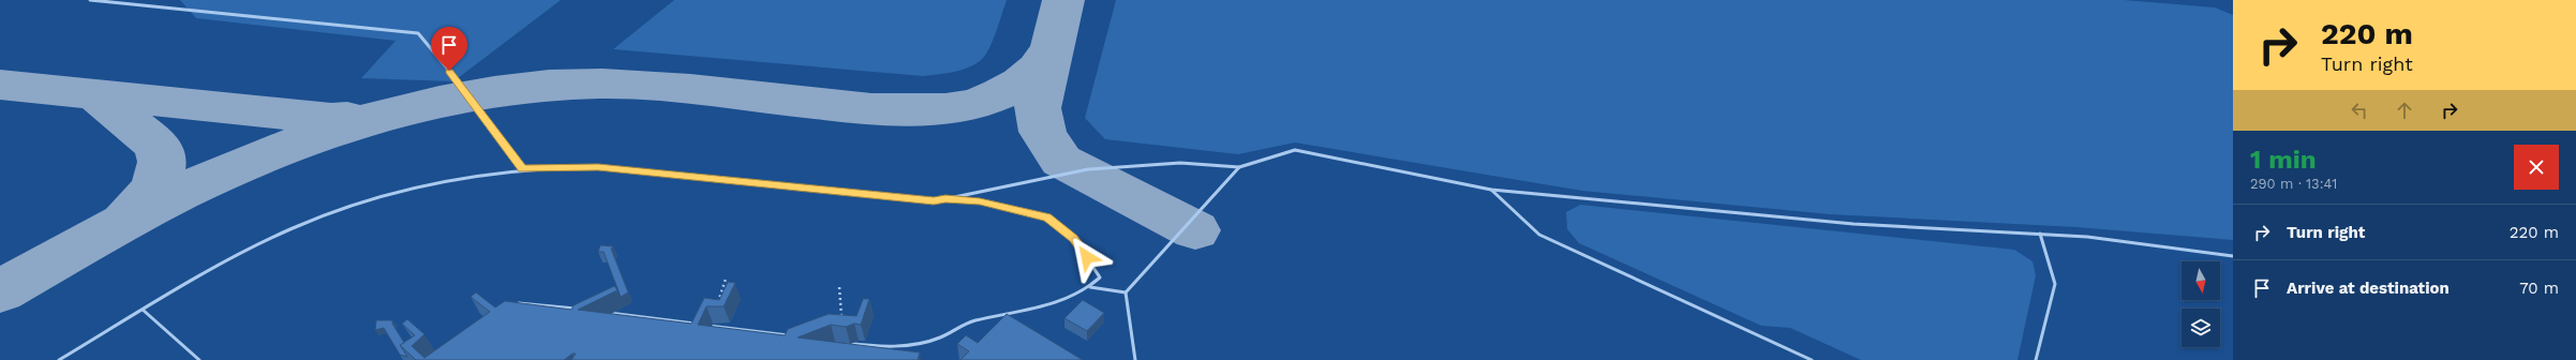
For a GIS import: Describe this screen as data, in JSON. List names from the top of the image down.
{
  "north": "bottom",
  "page": {
    "turn": ["220 m", "Turn right"],
    "heading": ["1 min", "290 m · 13:41"],
    "list": [
      {
        "name": "Turn right",
        "value": "220 m"
      },
      {
        "name": "Arrive at destination",
        "value": "70 m"
      }
    ]
  }
}
